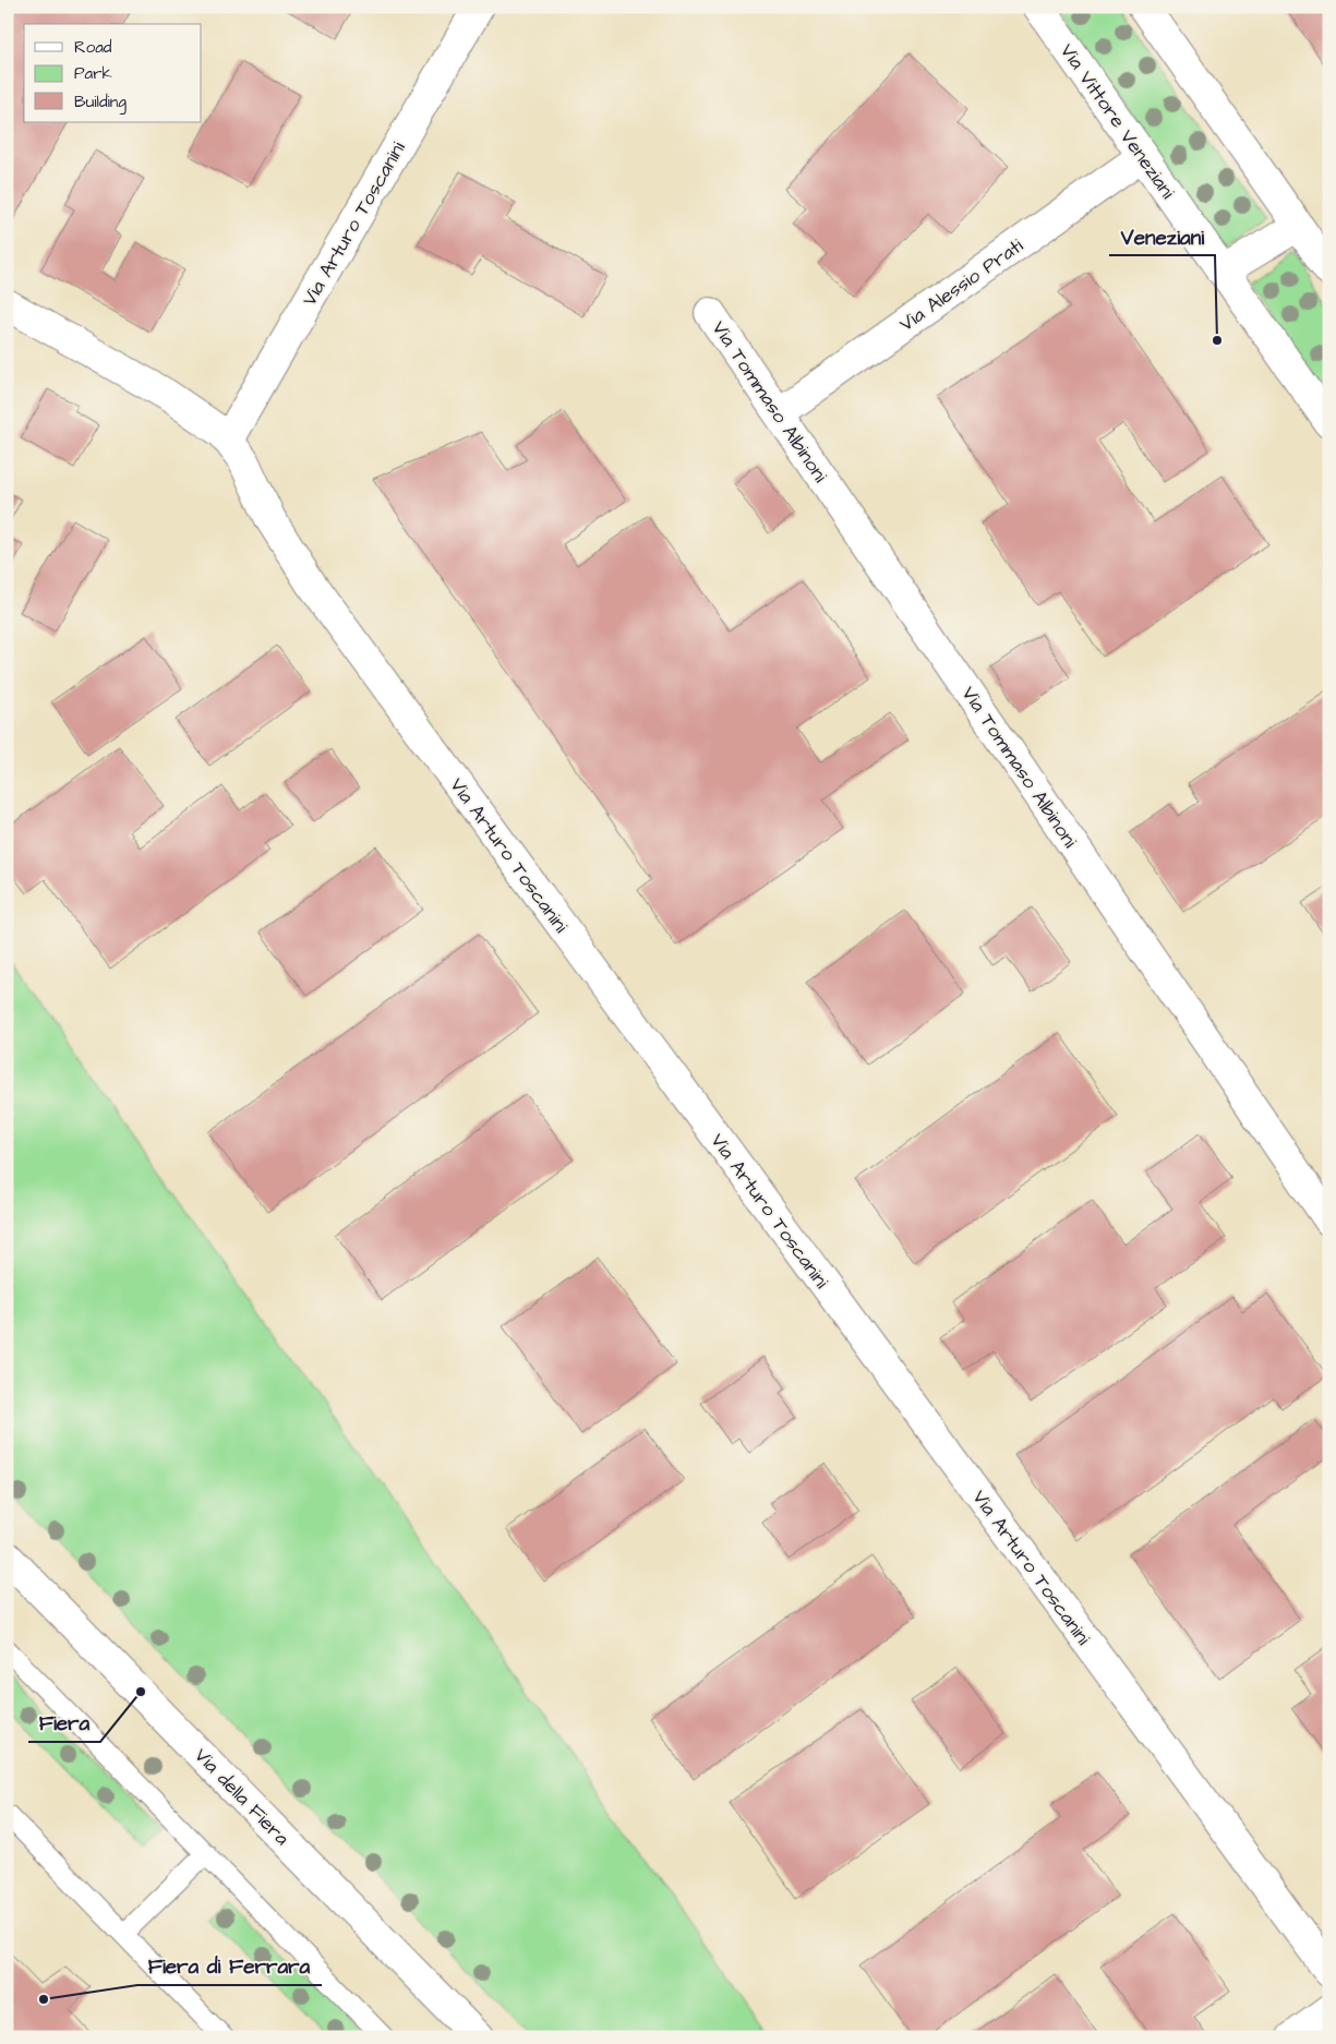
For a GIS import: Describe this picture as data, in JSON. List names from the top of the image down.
{
  "streets": {
    "street": [
      "Via Vittore Veneziani",
      "Via Arturo Toscanini",
      "Via Alessio Prati",
      "Via Tommaso Albinoni",
      "Via della Fiera"
    ]
  },
  "crossings": [
    ["Via Vittore Veneziani", "Via Alessio Prati"],
    ["Via Alessio Prati", "Via Tommaso Albinoni"]
  ],
  "places": ["Veneziani", "Fiera", "Fiera di Ferrara"],
  "legend": ["Road", "Park", "Building"]
}
